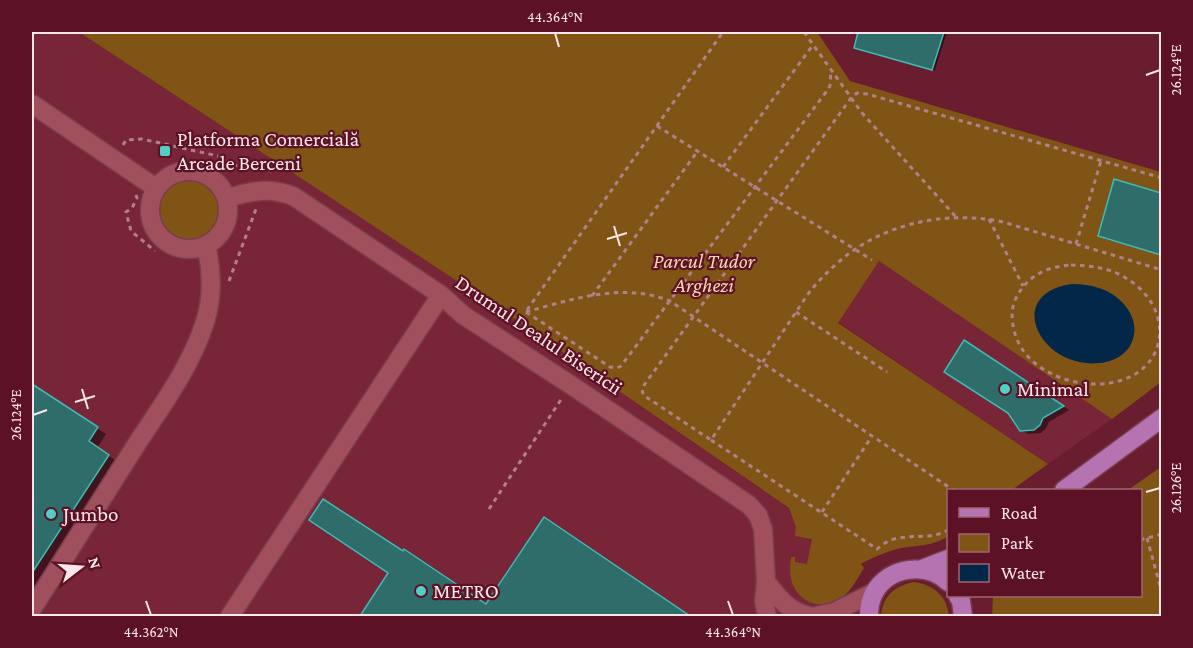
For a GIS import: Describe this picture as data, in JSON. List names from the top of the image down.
{
  "streets": {
    "street": ["Drumul Dealul Bisericii"]
  },
  "parks": ["Parcul Tudor Arghezi"],
  "places": {
    "transit": ["Platforma Comercială Arcade Berceni"],
    "other": ["Minimal", "Jumbo", "METRO"]
  },
  "legend": ["Road", "Park", "Water"],
  "north": "right",
  "coordinates": [
    "44.364°N",
    "26.124°E",
    "26.126°E",
    "44.362°N"
  ]
}
